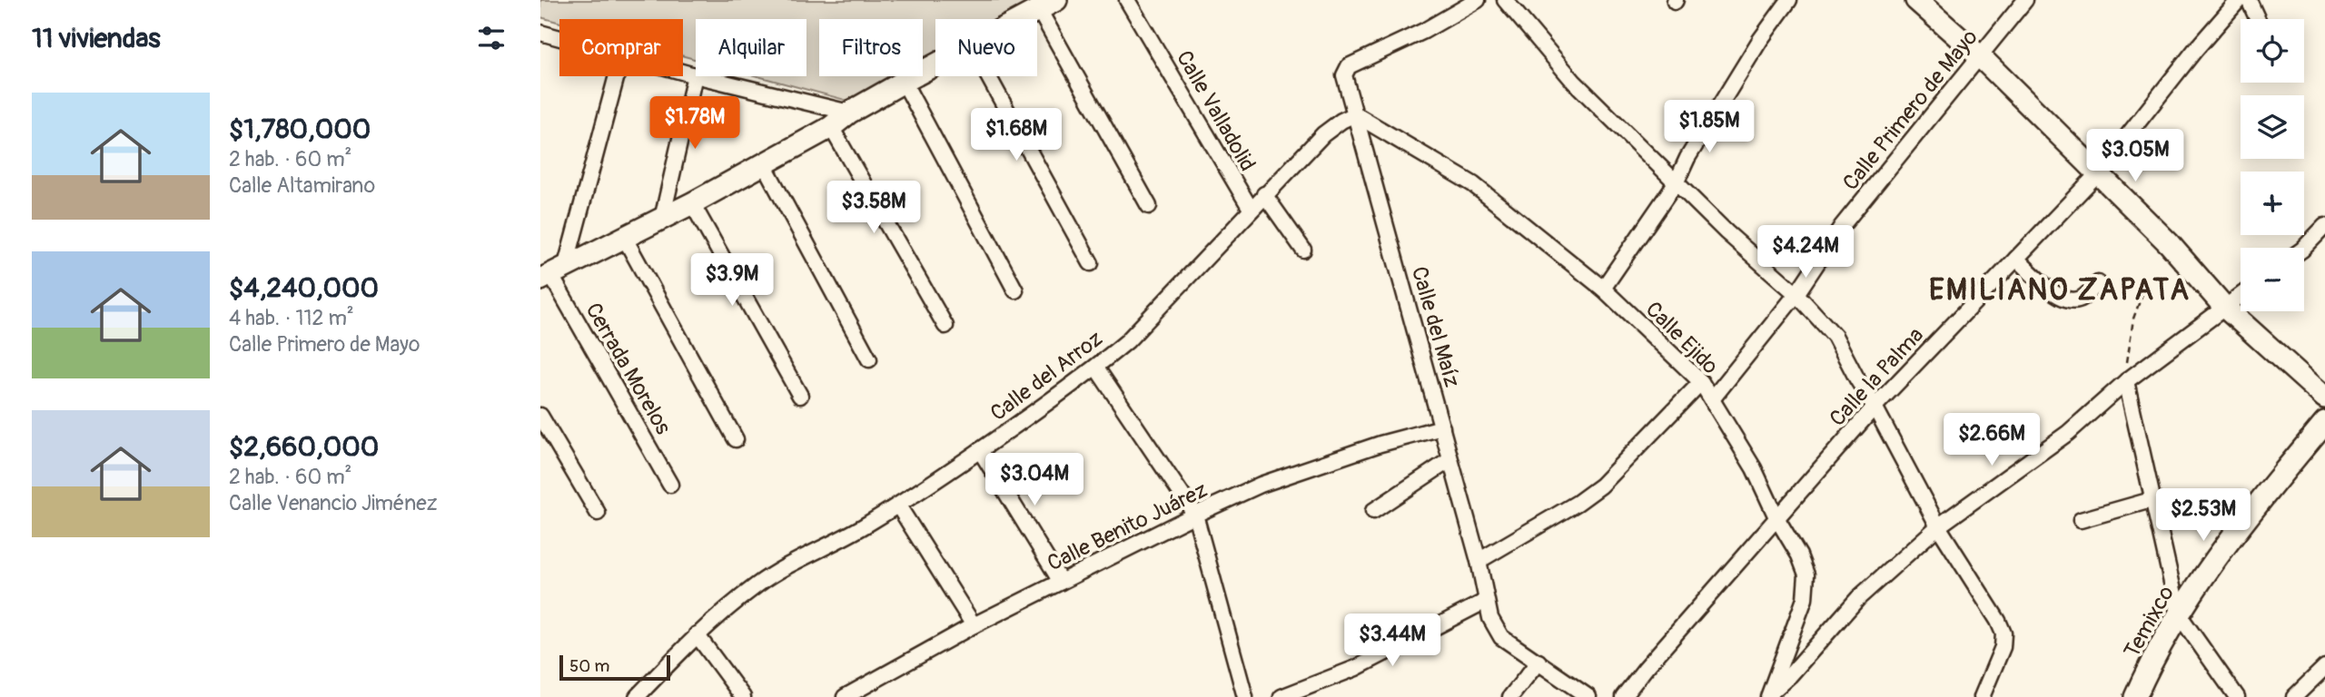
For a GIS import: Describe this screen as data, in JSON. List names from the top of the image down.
{
  "streets": {
    "main road": ["Temixco"],
    "street": [
      "Calle Primero de Mayo",
      "Calle Valladolid",
      "Calle del Maíz",
      "Calle Ejido",
      "Cerrada Morelos",
      "Calle del Arroz",
      "Calle la Palma",
      "Calle Benito Juárez"
    ]
  },
  "crossings": [
    ["Calle Primero de Mayo", "Calle Ejido"],
    ["Calle Valladolid", "Calle del Arroz"],
    ["Calle del Maíz", "Calle Ejido"],
    ["Calle del Maíz", "Calle del Arroz"],
    ["Calle del Maíz", "Calle Benito Juárez"],
    ["Calle Ejido", "Calle del Arroz"],
    ["Calle Ejido", "Calle la Palma"]
  ],
  "districts": ["EMILIANO ZAPATA"],
  "scale_bar": "50 m",
  "page": {
    "heading": "11 viviendas",
    "map_buttons": ["+", "−"],
    "chip": [
      "Comprar",
      "Alquilar",
      "Filtros",
      "Nuevo"
    ],
    "list": [
      {
        "name": "$1,780,000",
        "note": "2 hab. · 60 m² · Calle Altamirano"
      },
      {
        "name": "$4,240,000",
        "note": "4 hab. · 112 m² · Calle Primero de Mayo"
      },
      {
        "name": "$2,660,000",
        "note": "2 hab. · 60 m² · Calle Venancio Jiménez"
      }
    ],
    "price": [
      "$1.78M",
      "$1.85M",
      "$1.68M",
      "$3.05M",
      "$3.58M",
      "$4.24M",
      "$3.9M",
      "$2.66M",
      "$3.04M",
      "$2.53M",
      "$3.44M"
    ],
    "scale": "50 m"
  }
}
